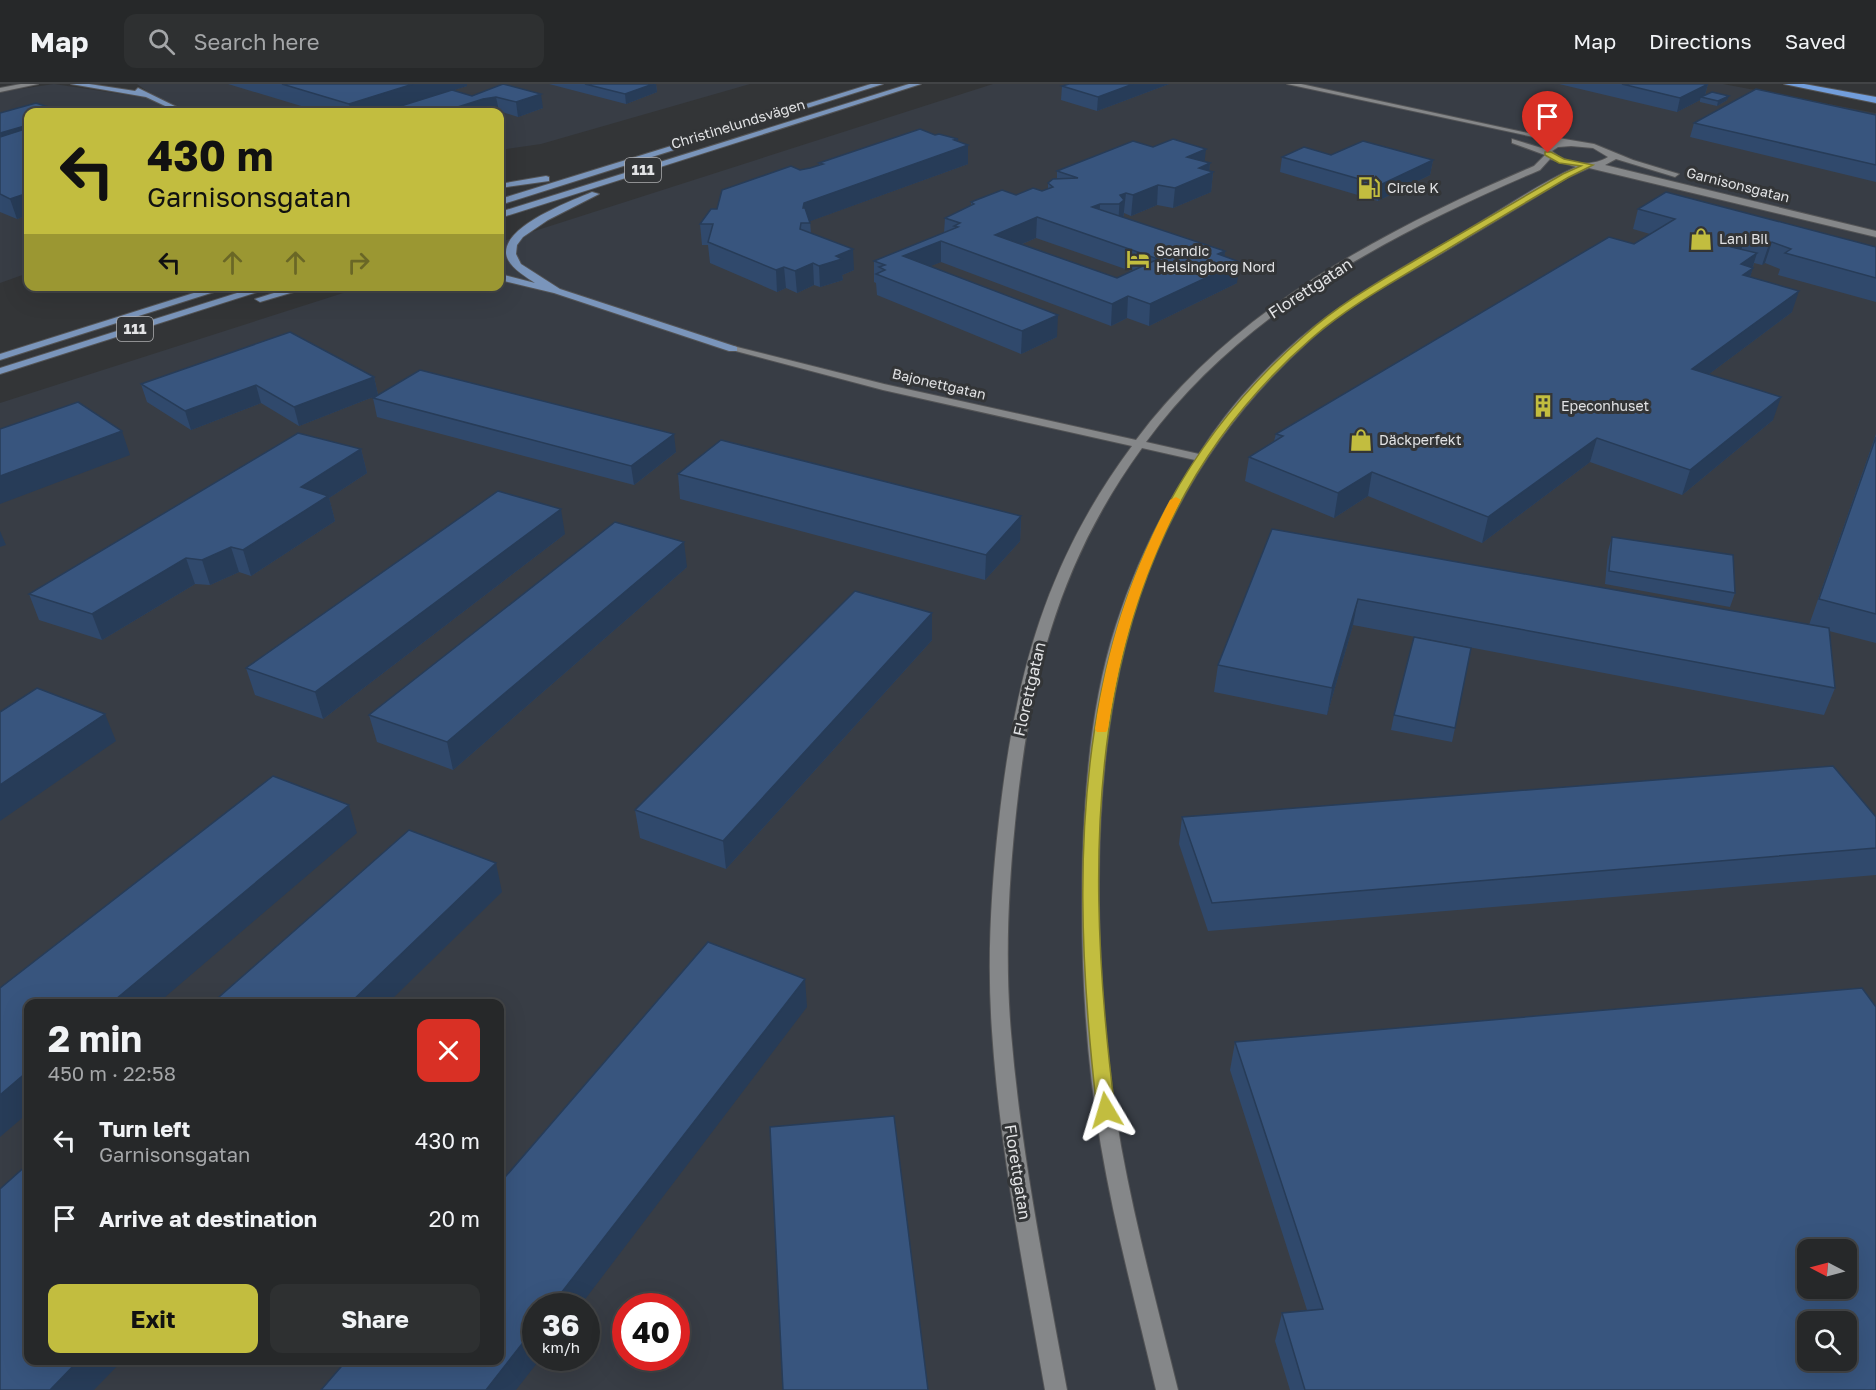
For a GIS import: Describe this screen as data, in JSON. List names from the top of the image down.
{
  "streets": {
    "main road": ["Christinelundsvägen", "111"],
    "street": ["Garnisonsgatan", "Florettgatan", "Bajonettgatan"]
  },
  "crossings": [
    ["Garnisonsgatan", "Florettgatan"],
    ["Florettgatan", "Bajonettgatan"]
  ],
  "places": {
    "fuel station": ["Circle K"],
    "shop": ["Lani Bil", "Däckperfekt"],
    "hotel": ["Scandic Helsingborg Nord"],
    "building": ["Epeconhuset"]
  },
  "north": "left",
  "page": {
    "header": "Map",
    "search": "Search here",
    "nav": ["Map", "Directions", "Saved"],
    "turn": ["430 m", "Garnisonsgatan"],
    "heading": ["2 min", "450 m · 22:58"],
    "list": [
      {
        "name": "Turn left",
        "note": "Garnisonsgatan",
        "value": "430 m"
      },
      {
        "name": "Arrive at destination",
        "value": "20 m"
      }
    ],
    "buttons": ["Exit", "Share"],
    "speed": "36 km/h",
    "limit": "40"
  }
}
